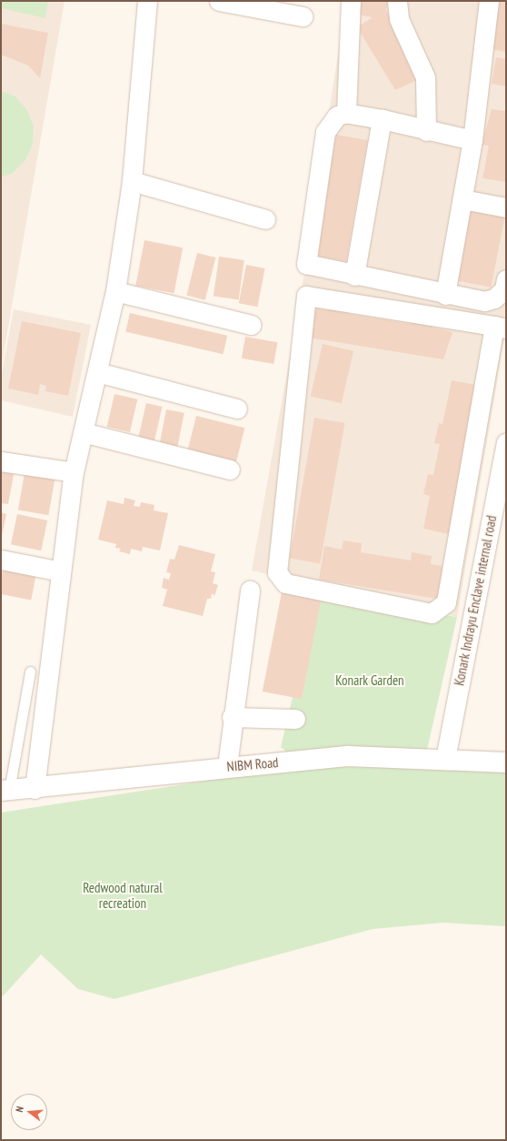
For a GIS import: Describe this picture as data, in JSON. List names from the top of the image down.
{
  "streets": {
    "main road": ["NIBM Road"],
    "street": ["Konark Indrayu Enclave internal road"]
  },
  "crossings": [
    ["Konark Indrayu Enclave internal road", "NIBM Road"]
  ],
  "parks": ["Konark Garden", "Redwood natural recreation"],
  "north": "left"
}
